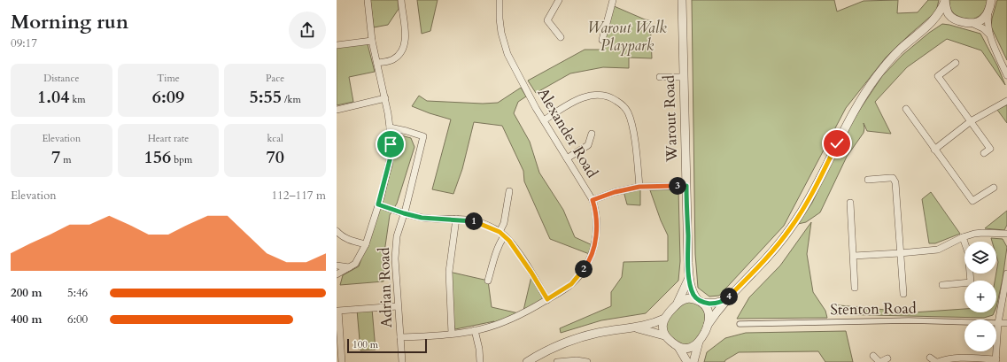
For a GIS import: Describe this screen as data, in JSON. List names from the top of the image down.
{
  "streets": {
    "street": [
      "Warout Road",
      "Alexander Road",
      "Adrian Road",
      "Stenton Road"
    ]
  },
  "crossings": [
    ["Alexander Road", "Adrian Road"]
  ],
  "parks": ["Warout Walk Playpark"],
  "scale_bar": "100 m",
  "page": {
    "heading": ["Morning run", "09:17"],
    "stats": [
      ["Distance", "1.04 km"],
      ["Time", "6:09"],
      ["Pace", "5:55 /km"],
      ["Elevation", "7 m"],
      ["Heart rate", "156 bpm"],
      ["kcal", "70"]
    ],
    "pins": [
      "3",
      "1",
      "2",
      "4"
    ],
    "chart": ["Elevation", "112–117 m"],
    "map_buttons": ["+", "−"],
    "list": [
      {
        "name": "200 m",
        "note": "5:46"
      },
      {
        "name": "400 m",
        "note": "6:00"
      }
    ],
    "scale": "100 m"
  }
}
